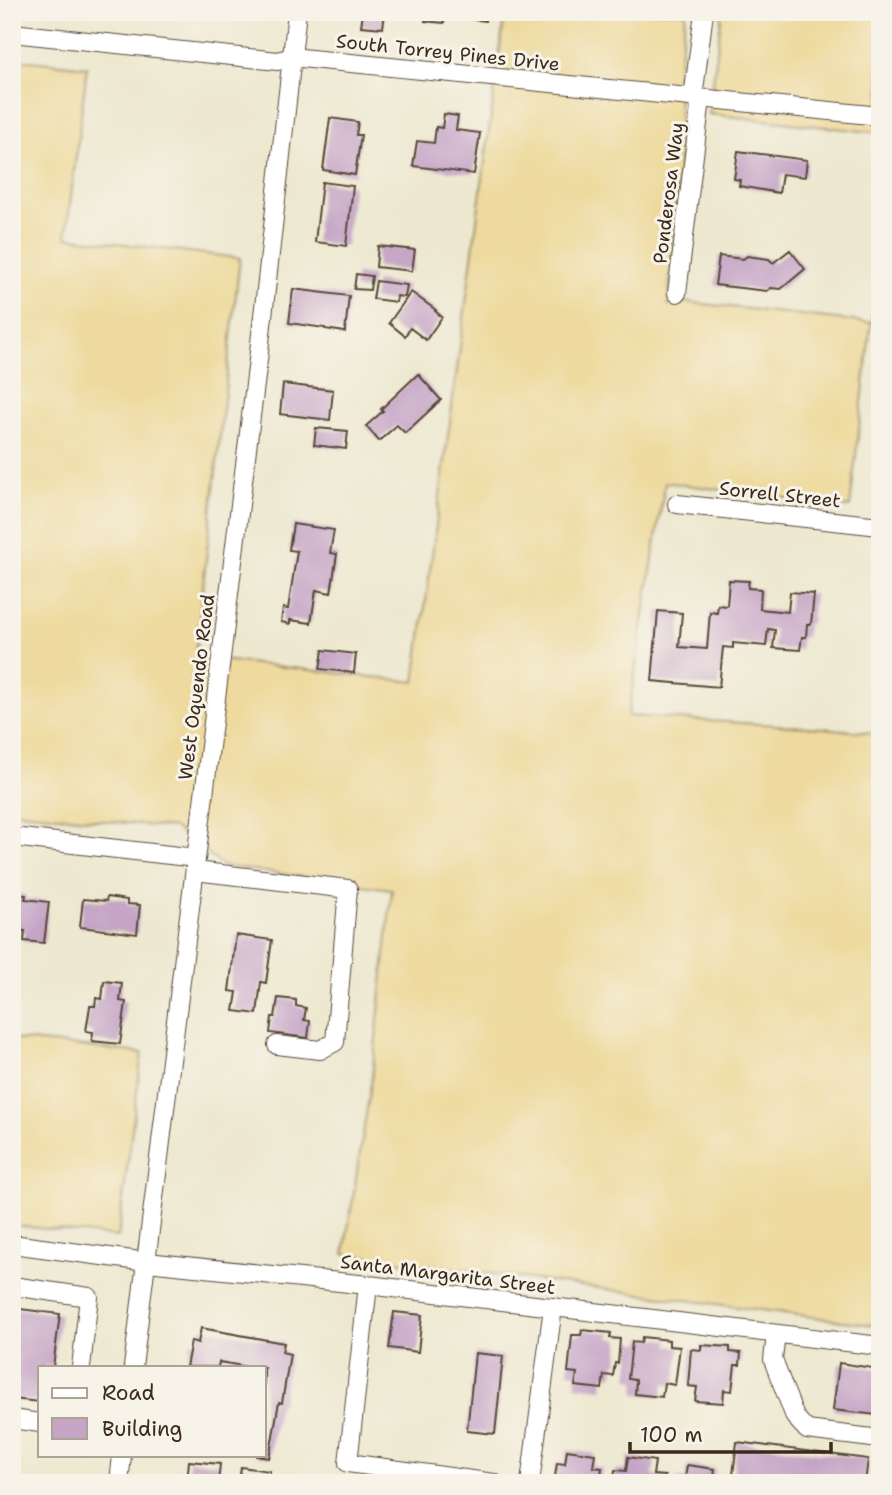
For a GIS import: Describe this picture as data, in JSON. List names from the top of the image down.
{
  "streets": {
    "street": [
      "South Torrey Pines Drive",
      "Ponderosa Way",
      "Sorrell Street",
      "West Oquendo Road",
      "Santa Margarita Street"
    ]
  },
  "crossings": [
    ["South Torrey Pines Drive", "Ponderosa Way"],
    ["South Torrey Pines Drive", "West Oquendo Road"],
    ["West Oquendo Road", "Santa Margarita Street"]
  ],
  "legend": ["Road", "Building"],
  "scale_bar": "100 m"
}
